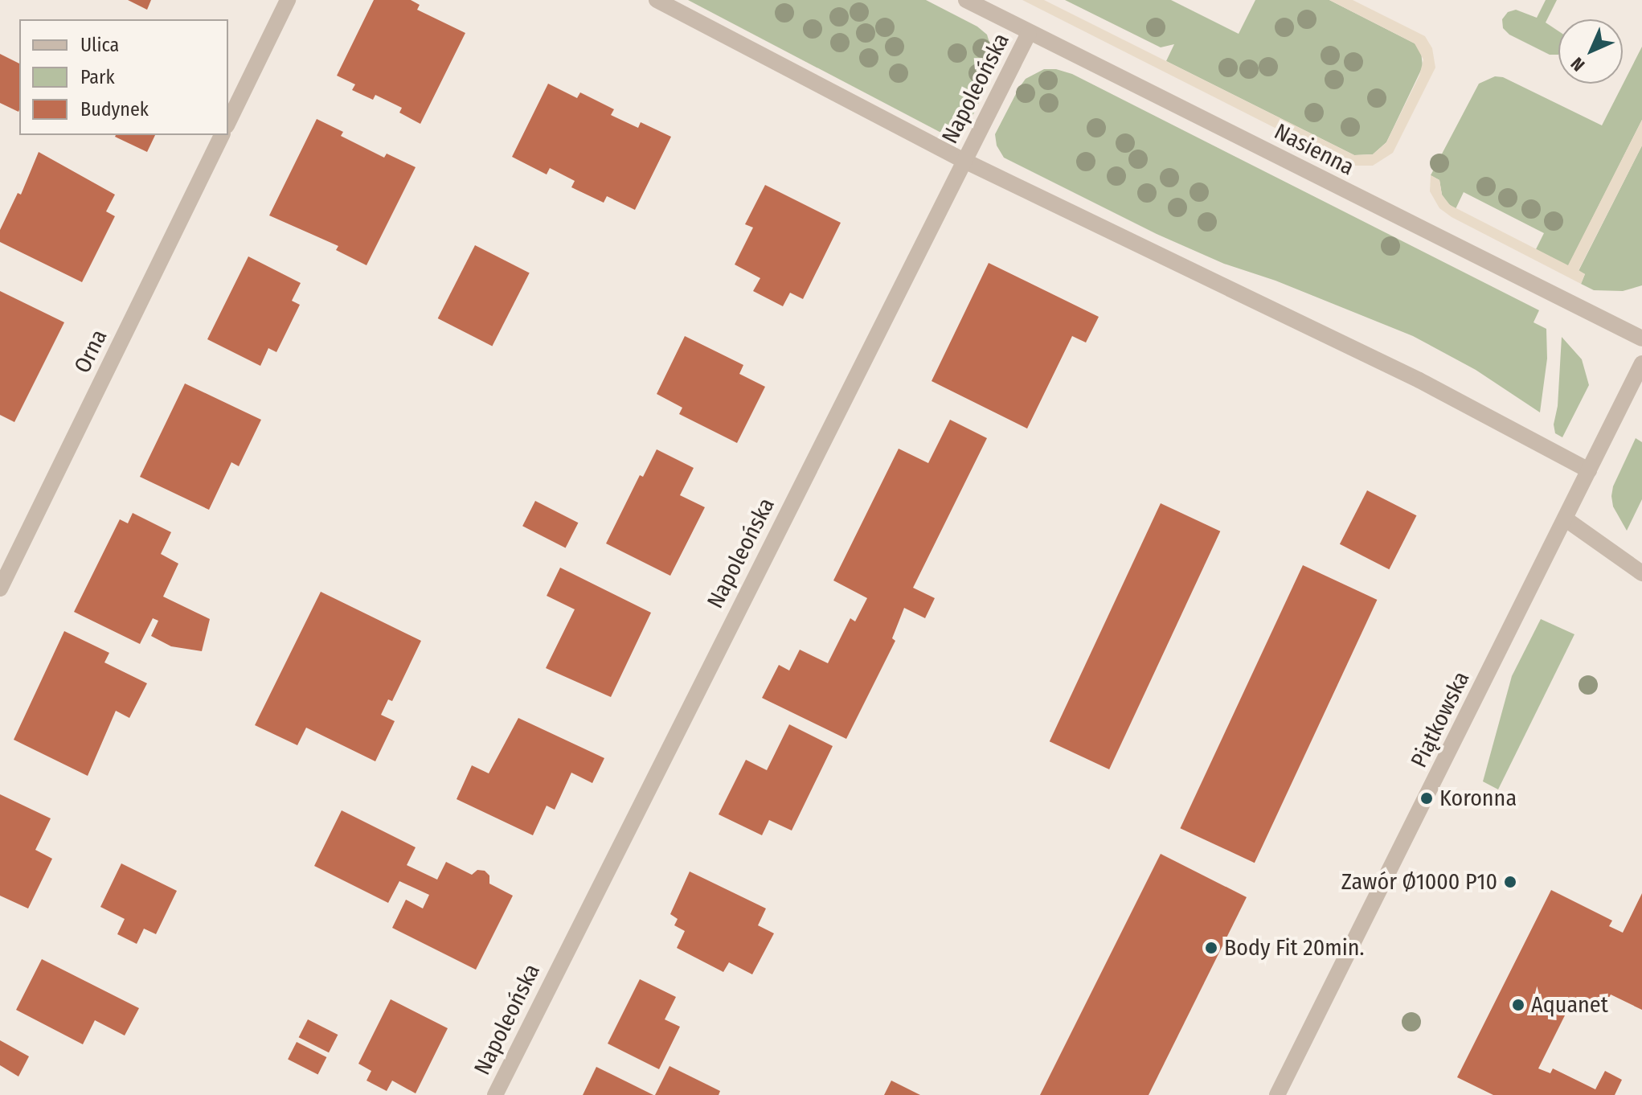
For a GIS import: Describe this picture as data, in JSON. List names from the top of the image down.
{
  "streets": {
    "street": [
      "Napoleońska",
      "Nasienna",
      "Orna",
      "Piątkowska"
    ]
  },
  "crossings": [
    ["Napoleońska", "Nasienna"]
  ],
  "places": [
    "Koronna",
    "Zawór Ø1000 P10",
    "Body Fit 20min.",
    "Aquanet"
  ],
  "legend": ["Ulica", "Park", "Budynek"],
  "north": "bottom left"
}
